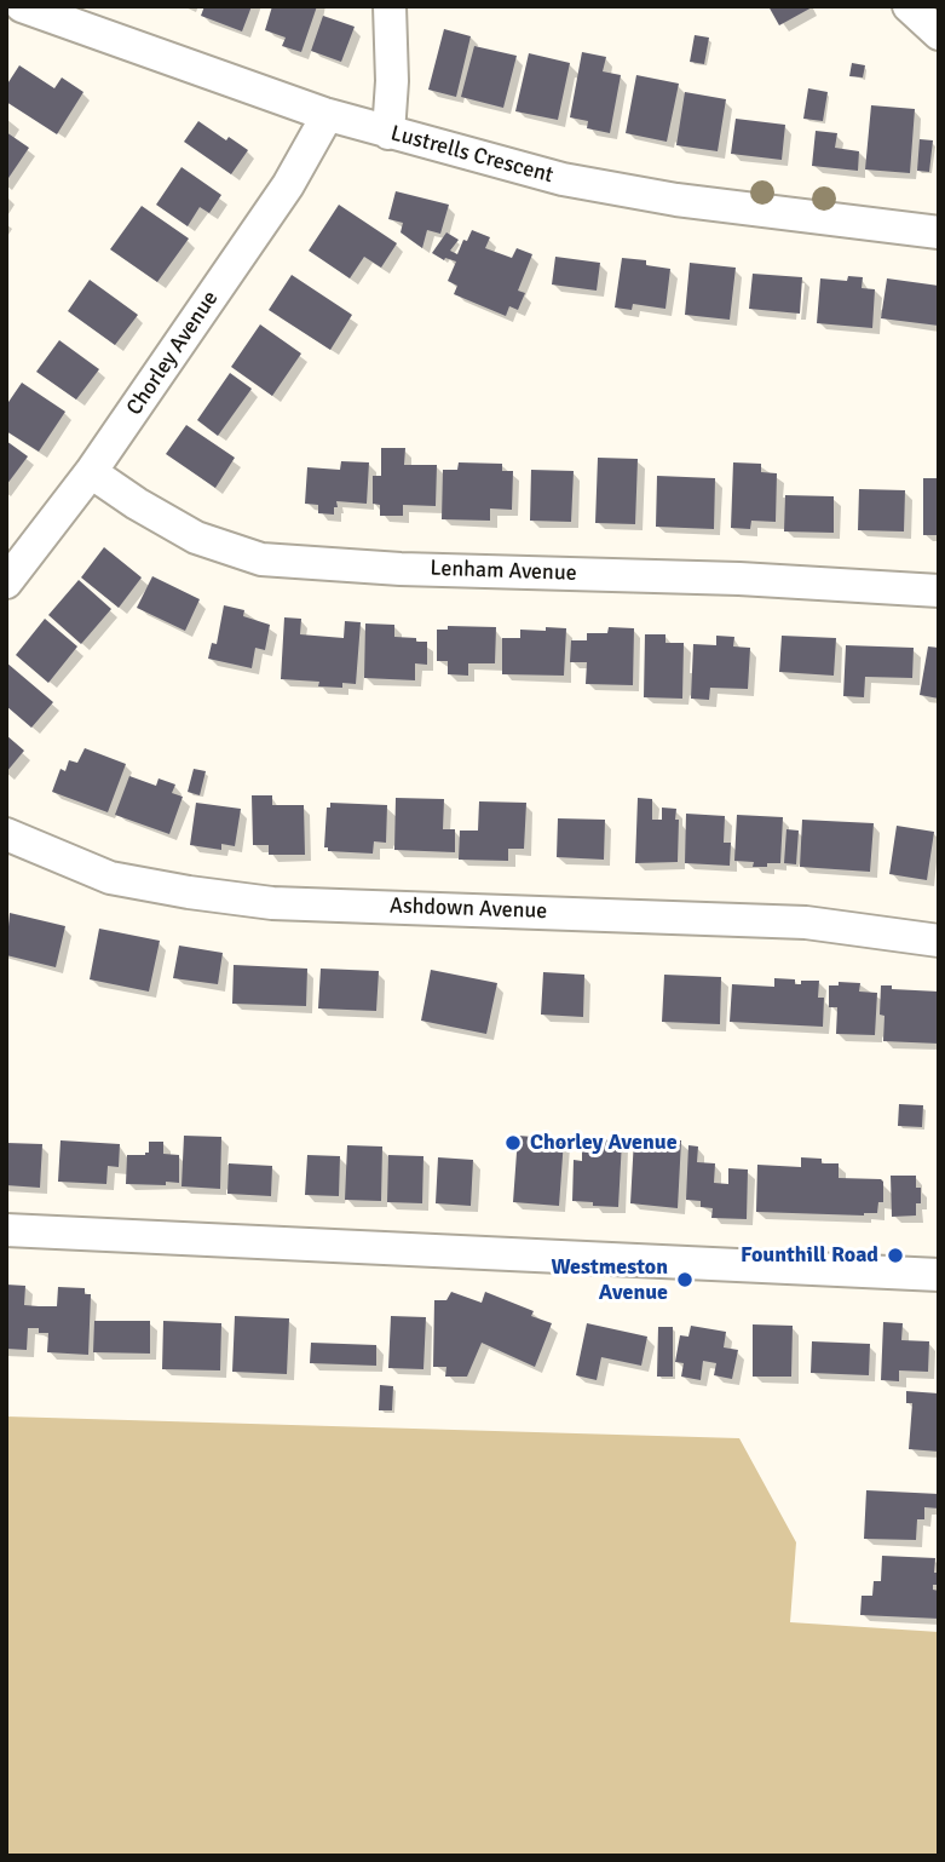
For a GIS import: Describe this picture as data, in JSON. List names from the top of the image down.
{
  "streets": {
    "street": [
      "Lustrells Crescent",
      "Chorley Avenue",
      "Lenham Avenue",
      "Ashdown Avenue"
    ]
  },
  "crossings": [
    ["Lustrells Crescent", "Chorley Avenue"],
    ["Chorley Avenue", "Lenham Avenue"]
  ],
  "places": ["Chorley Avenue", "Founthill Road", "Westmeston Avenue"]
}
